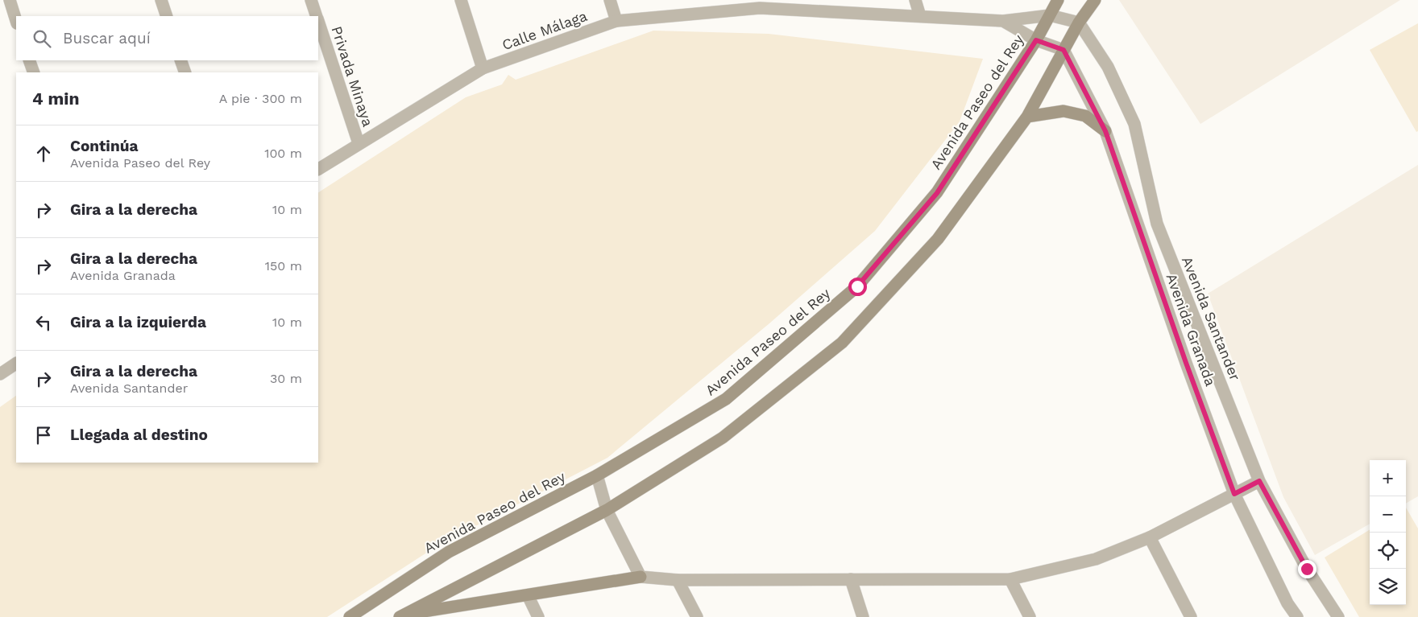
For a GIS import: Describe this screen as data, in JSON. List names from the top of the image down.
{
  "streets": {
    "street": [
      "Calle Málaga",
      "Privada Minaya",
      "Avenida Paseo del Rey",
      "Avenida Santander",
      "Avenida Granada"
    ]
  },
  "crossings": [
    ["Calle Málaga", "Privada Minaya"],
    ["Calle Málaga", "Avenida Paseo del Rey"],
    ["Calle Málaga", "Avenida Granada"]
  ],
  "page": {
    "search": "Buscar aquí",
    "heading": ["4 min", "A pie · 300 m"],
    "list": [
      ["Continúa", "Avenida Paseo del Rey", "100 m"],
      ["Gira a la derecha", "10 m"],
      ["Gira a la derecha", "Avenida Granada", "150 m"],
      ["Gira a la izquierda", "10 m"],
      ["Gira a la derecha", "Avenida Santander", "30 m"],
      "Llegada al destino"
    ],
    "map_buttons": ["+", "−"]
  }
}
